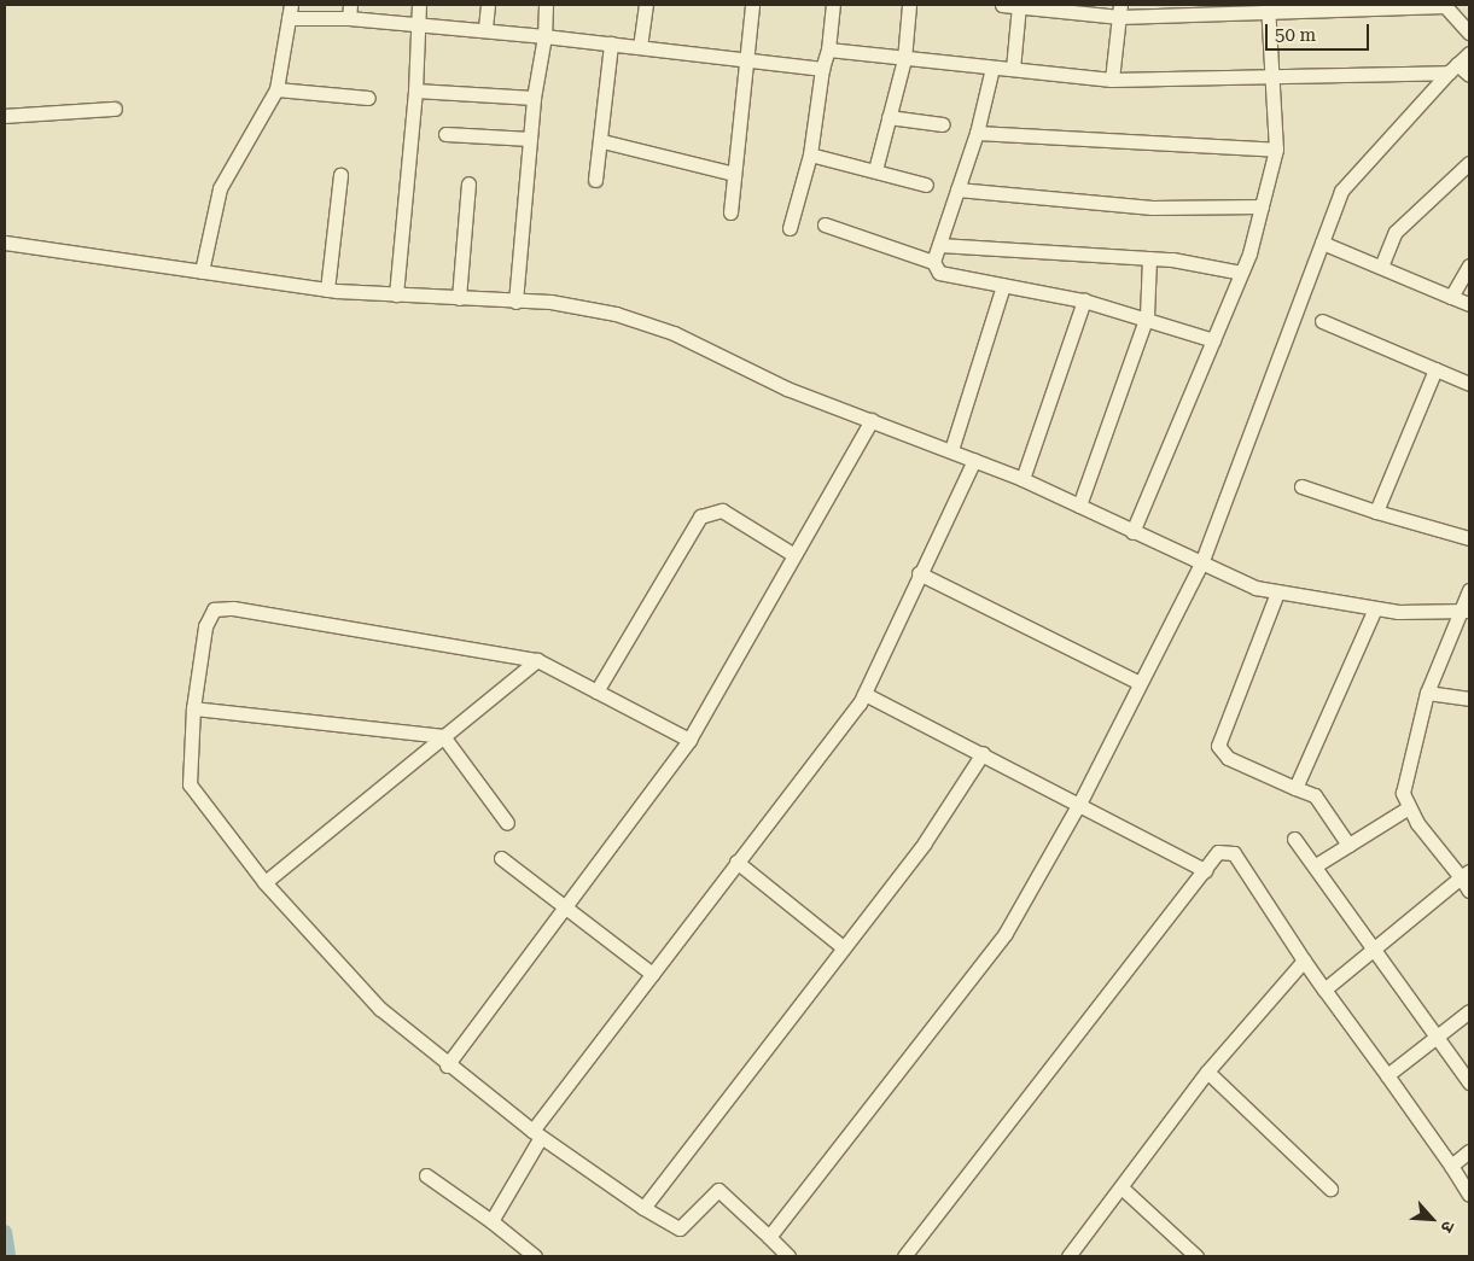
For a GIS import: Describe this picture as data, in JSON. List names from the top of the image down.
{
  "scale_bar": "50 m",
  "north": "bottom right"
}
